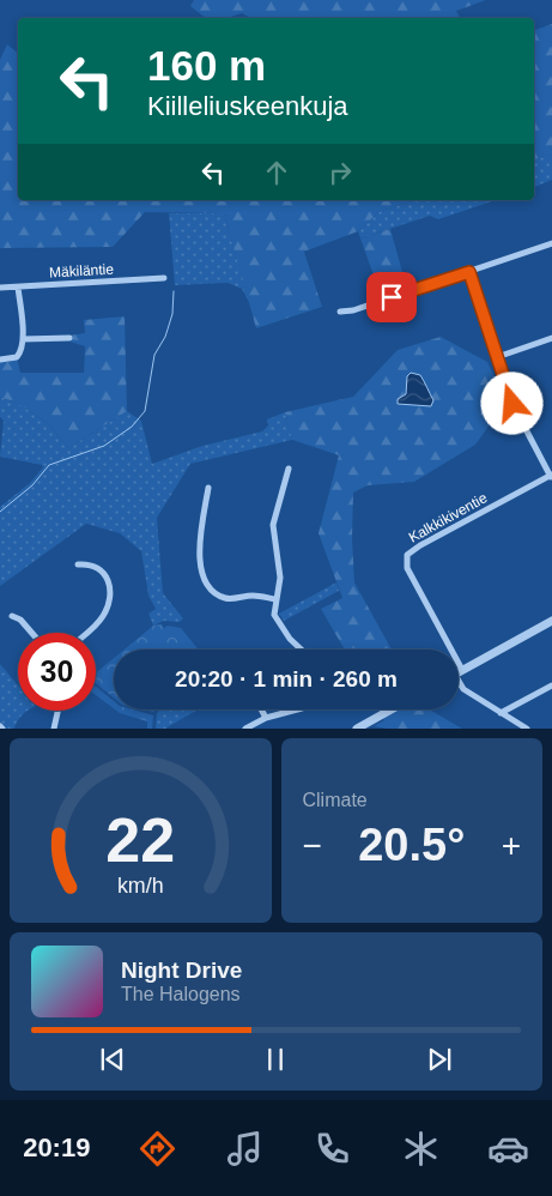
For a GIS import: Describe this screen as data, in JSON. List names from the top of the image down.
{
  "streets": {
    "street": ["Mäkiläntie", "Kalkkikiventie"]
  },
  "page": {
    "turn": ["160 m", "Kiilleliuskeenkuja"],
    "limit": "30",
    "trip": "20:20 · 1 min · 260 m",
    "tile": "Climate",
    "heat": ["−", "20.5°", "+"],
    "song": ["Night Drive", "The Halogens"],
    "tabs": "20:19",
    "gauge": ["22", "km/h"]
  }
}
